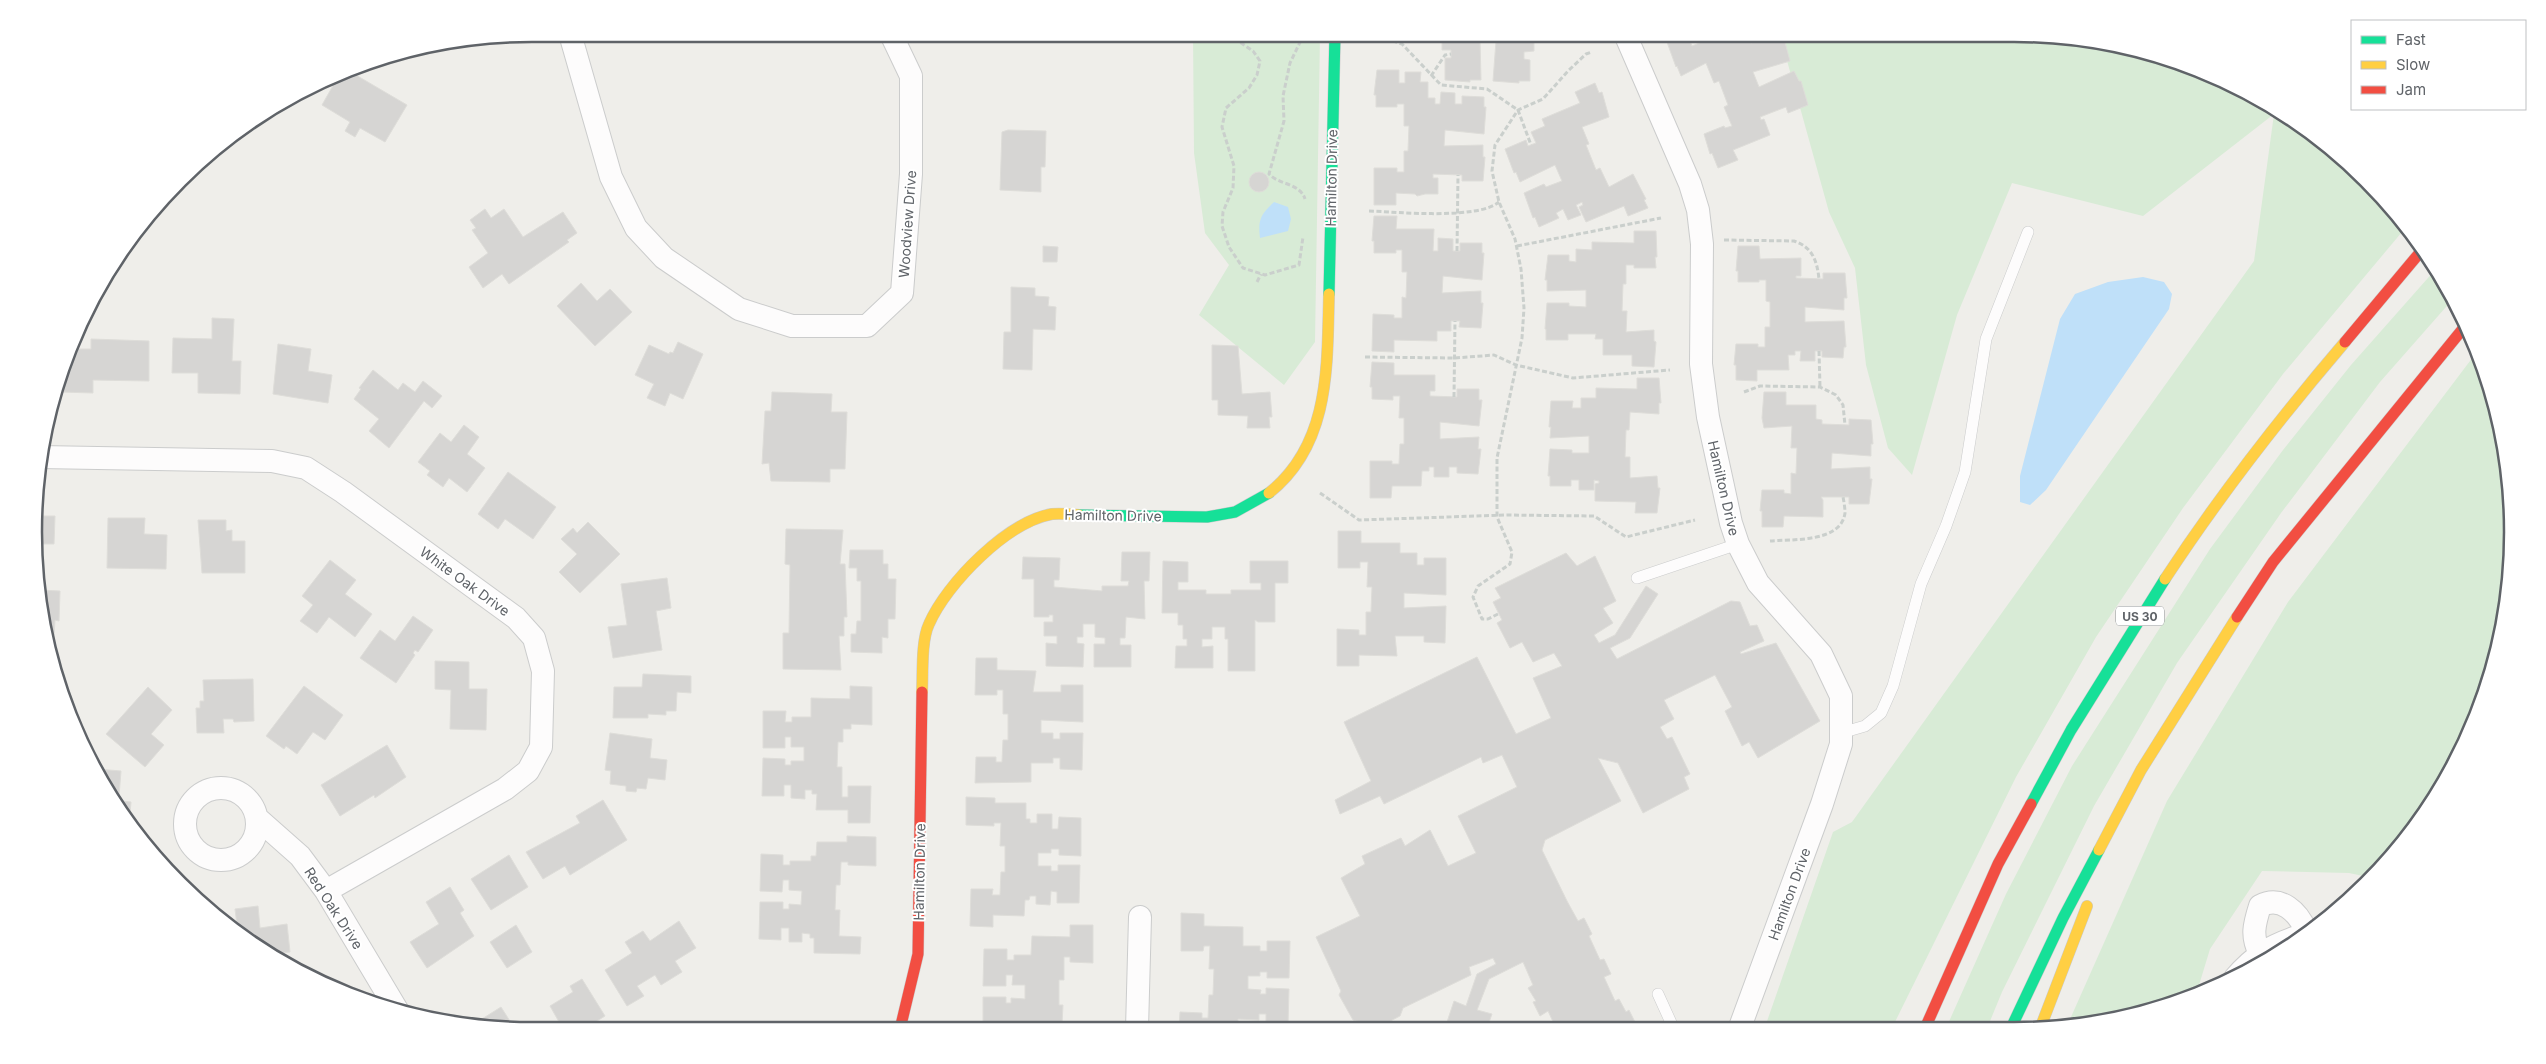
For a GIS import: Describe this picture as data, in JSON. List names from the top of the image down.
{
  "streets": {
    "main road": ["Hamilton Drive", "US 30"],
    "street": ["Woodview Drive", "White Oak Drive", "Red Oak Drive"]
  },
  "crossings": [
    ["White Oak Drive", "Red Oak Drive"]
  ],
  "legend": ["Fast", "Slow", "Jam"]
}
